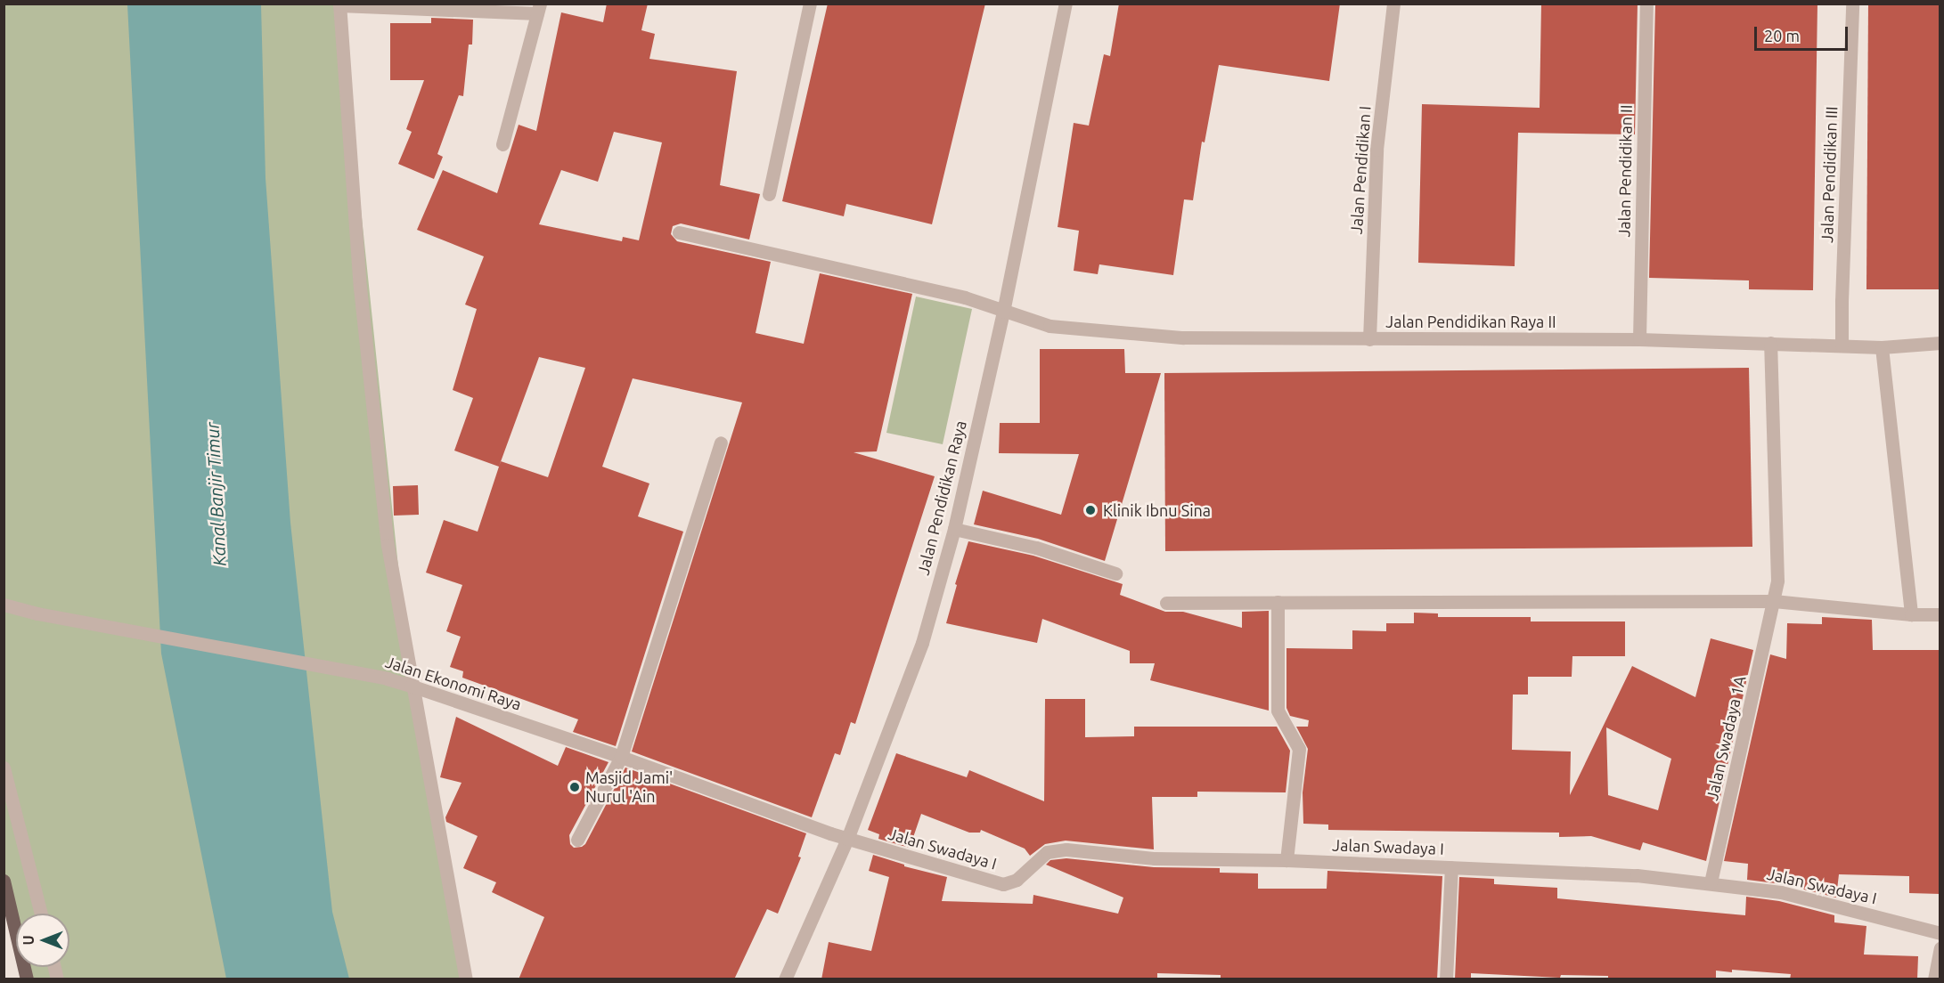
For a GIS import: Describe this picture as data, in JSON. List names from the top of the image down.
{
  "streets": {
    "street": [
      "Jalan Pendidikan I",
      "Jalan Pendidikan II",
      "Jalan Pendidikan III",
      "Jalan Pendidikan Raya II",
      "Jalan Pendidikan Raya",
      "Jalan Ekonomi Raya",
      "Jalan Swadaya 1A",
      "Jalan Swadaya I"
    ]
  },
  "crossings": [
    ["Jalan Pendidikan I", "Jalan Pendidikan Raya II"],
    ["Jalan Pendidikan II", "Jalan Pendidikan Raya II"],
    ["Jalan Pendidikan III", "Jalan Pendidikan Raya II"],
    ["Jalan Pendidikan Raya II", "Jalan Pendidikan Raya"],
    ["Jalan Pendidikan Raya II", "Jalan Swadaya 1A"],
    ["Jalan Pendidikan Raya", "Jalan Ekonomi Raya"],
    ["Jalan Pendidikan Raya", "Jalan Swadaya I"],
    ["Jalan Ekonomi Raya", "Jalan Swadaya I"],
    ["Jalan Swadaya 1A", "Jalan Swadaya I"]
  ],
  "water": ["Kanal Banjir Timur"],
  "places": ["Klinik Ibnu Sina", "Masjid Jami' Nurul 'Ain"],
  "scale_bar": "20 m",
  "north": "left"
}
